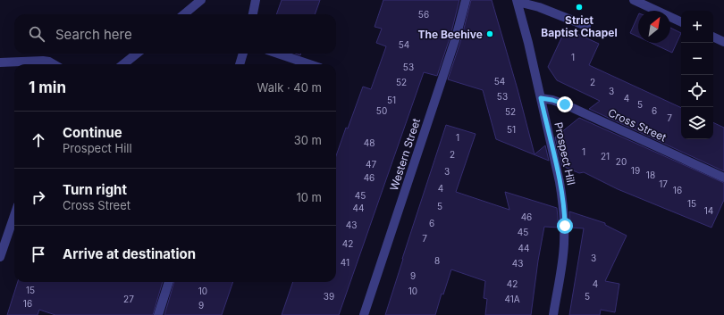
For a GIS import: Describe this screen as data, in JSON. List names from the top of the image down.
{
  "streets": {
    "street": ["Cross Street", "Prospect Hill", "Western Street"]
  },
  "crossings": [
    ["Cross Street", "Prospect Hill"]
  ],
  "places": ["Strict Baptist Chapel", "The Beehive"],
  "house_numbers": [
    "56",
    "54",
    "1",
    "53",
    "54",
    "52",
    "2",
    "3",
    "53",
    "4",
    "51",
    "5",
    "50",
    "6",
    "52",
    "7",
    "51",
    "1",
    "48",
    "1",
    "2",
    "21",
    "20",
    "47",
    "19",
    "3",
    "18",
    "46",
    "17",
    "4",
    "16",
    "45",
    "15",
    "5",
    "44",
    "14",
    "46",
    "6",
    "43",
    "45",
    "7",
    "42",
    "44",
    "3",
    "8",
    "41",
    "43",
    "9",
    "42",
    "4",
    "15",
    "10",
    "10",
    "39",
    "5",
    "27",
    "41A",
    "16",
    "9"
  ],
  "north": "top right",
  "page": {
    "map_buttons": ["+", "−"],
    "search": "Search here",
    "heading": ["1 min", "Walk · 40 m"],
    "list": [
      ["Continue", "Prospect Hill", "30 m"],
      ["Turn right", "Cross Street", "10 m"],
      "Arrive at destination"
    ]
  }
}
